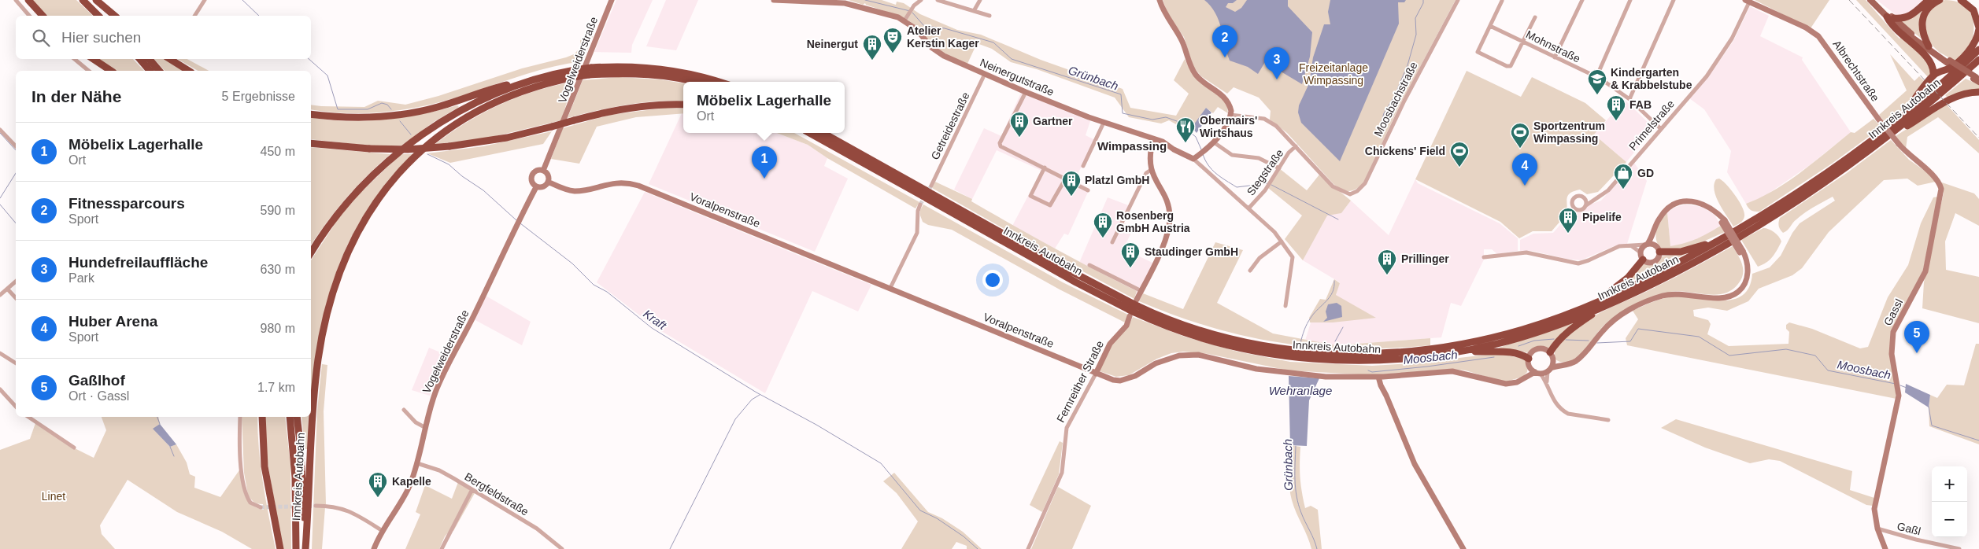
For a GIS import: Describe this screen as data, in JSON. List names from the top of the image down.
{
  "streets": {
    "highway": ["Innkreis Autobahn"],
    "street": [
      "Mohnstraße",
      "Vogelweiderstraße",
      "Albrechtstraße",
      "Neinergutstraße",
      "Moosbachstraße",
      "Primelstraße",
      "Getreidestraße",
      "Stegstraße",
      "Voralpenstraße",
      "Gassl",
      "Fernreither Straße",
      "Bergfeldstraße",
      "Gaßl"
    ]
  },
  "crossings": [
    ["Mohnstraße", "Primelstraße"],
    ["Vogelweiderstraße", "Voralpenstraße"],
    ["Vogelweiderstraße", "Bergfeldstraße"],
    ["Albrechtstraße", "Primelstraße"],
    ["Albrechtstraße", "Gassl"],
    ["Neinergutstraße", "Getreidestraße"],
    ["Neinergutstraße", "Fernreither Straße"],
    ["Moosbachstraße", "Stegstraße"],
    ["Innkreis Autobahn", "Getreidestraße"],
    ["Innkreis Autobahn", "Fernreither Straße"],
    ["Voralpenstraße", "Fernreither Straße"],
    ["Gassl", "Gaßl"]
  ],
  "districts": ["Wimpassing"],
  "water": [
    "Grünbach",
    "Kraft",
    "Moosbach",
    "Wehranlage"
  ],
  "parks": ["Freizeitanlage Wimpassing", "Linet"],
  "places": {
    "theatre": ["Atelier Kerstin Kager"],
    "building": [
      "Neinergut",
      "FAB",
      "Gartner",
      "Platzl GmbH",
      "Pipelife",
      "Rosenberg GmbH Austria",
      "Staudinger GmbH",
      "Prillinger",
      "Kapelle"
    ],
    "school or university": ["Kindergarten & Krabbelstube"],
    "restaurant": ["Obermairs' Wirtshaus"],
    "sports": ["Sportzentrum Wimpassing", "Chickens' Field"],
    "shop": ["GD"]
  },
  "page": {
    "search": "Hier suchen",
    "pins": [
      "2",
      "3",
      "1",
      "4",
      "5"
    ],
    "heading": ["In der Nähe", "5 Ergebnisse"],
    "popup": ["Möbelix Lagerhalle", "Ort"],
    "list": [
      {
        "mark": "1",
        "name": "Möbelix Lagerhalle",
        "note": "Ort",
        "value": "450 m"
      },
      {
        "mark": "2",
        "name": "Fitnessparcours",
        "note": "Sport",
        "value": "590 m"
      },
      {
        "mark": "3",
        "name": "Hundefreilauffläche",
        "note": "Park",
        "value": "630 m"
      },
      {
        "mark": "4",
        "name": "Huber Arena",
        "note": "Sport",
        "value": "980 m"
      },
      {
        "mark": "5",
        "name": "Gaßlhof",
        "note": "Ort · Gassl",
        "value": "1.7 km"
      }
    ],
    "map_buttons": ["+", "−"]
  }
}
